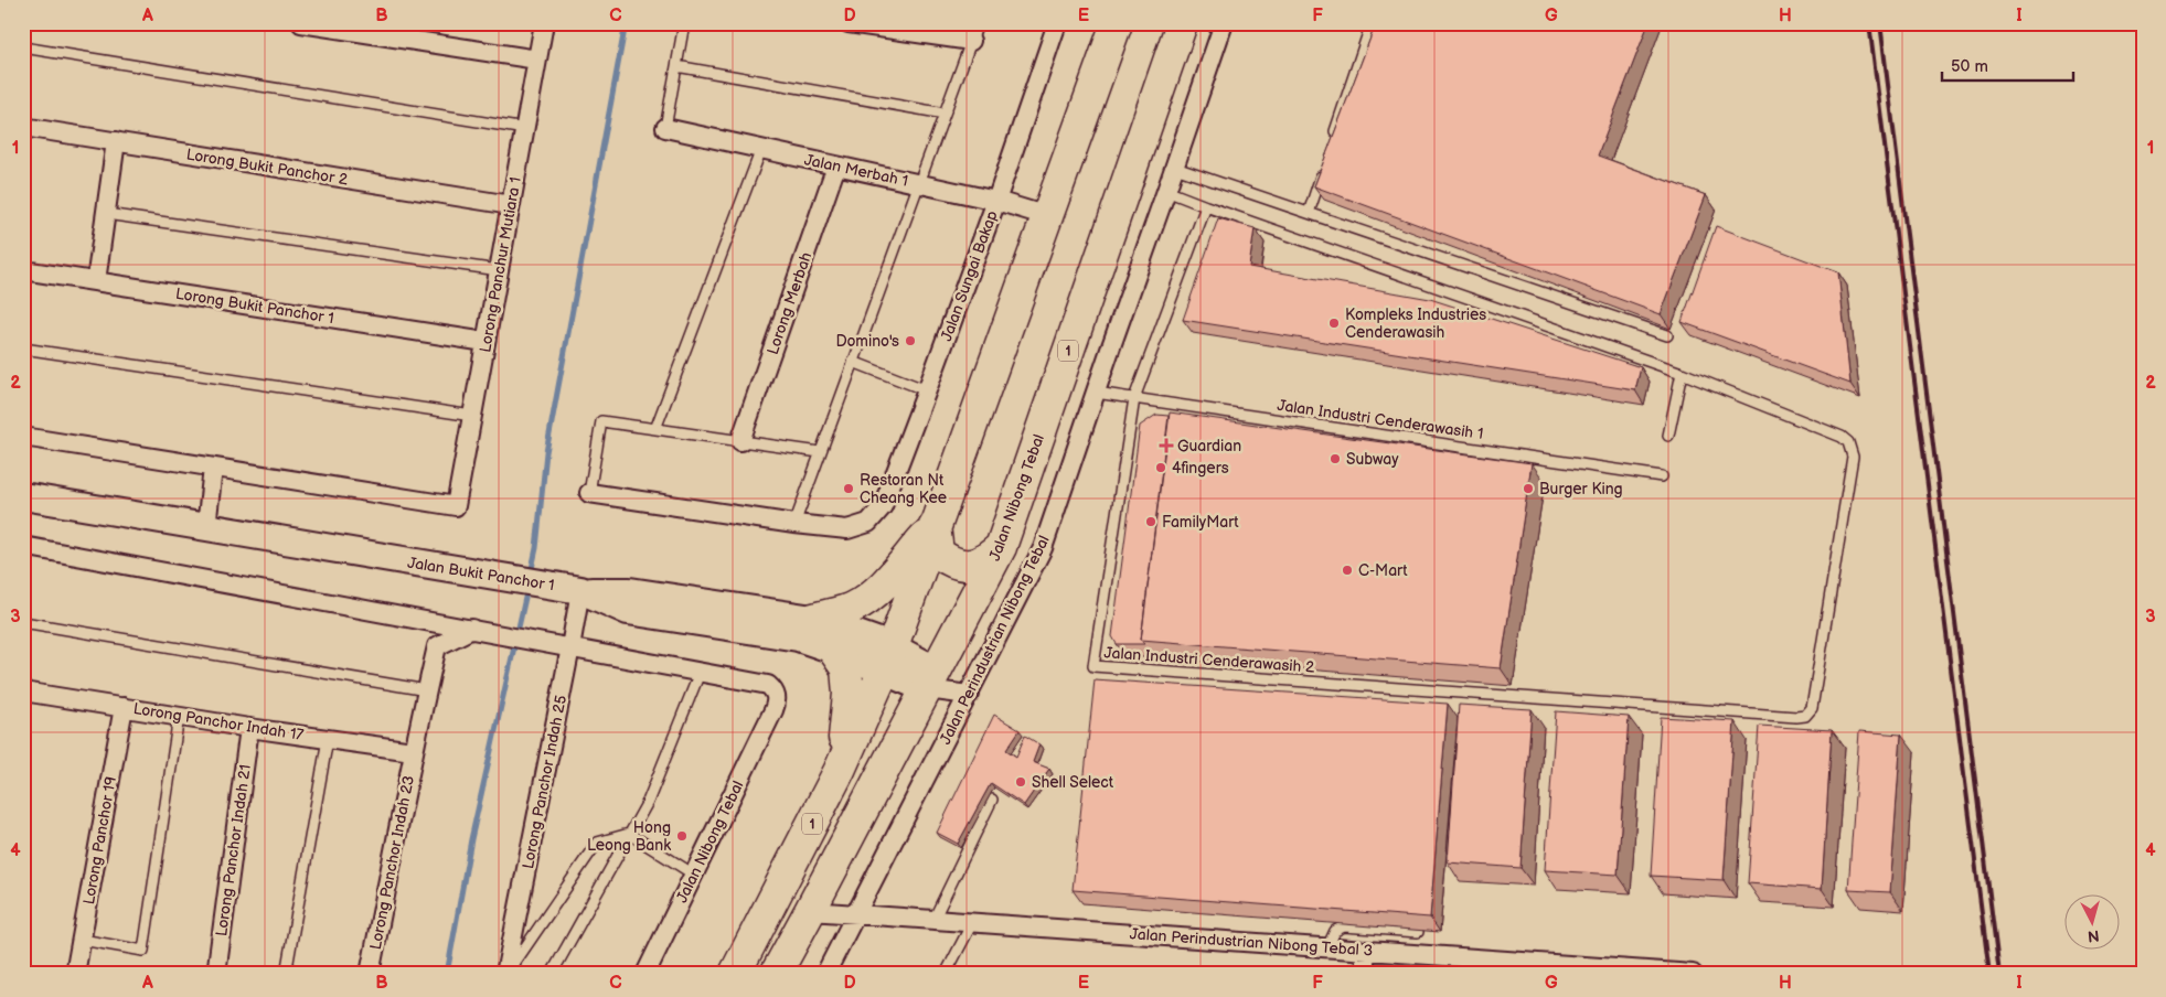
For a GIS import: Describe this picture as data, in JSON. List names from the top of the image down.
{
  "streets": {
    "highway": ["1", "Jalan Nibong Tebal"],
    "street": [
      "Lorong Bukit Panchor 2",
      "Jalan Merbah 1",
      "Lorong Panchur Mutiara 1",
      "Jalan Sungai Bakap",
      "Lorong Merbah",
      "Lorong Bukit Panchor 1",
      "Jalan Bukit Panchor 1",
      "Jalan Perindustrian Nibong Tebal",
      "Lorong Panchor Indah 17",
      "Lorong Panchor Indah 25",
      "Lorong Panchor 19",
      "Lorong Panchor Indah 21",
      "Lorong Panchor Indah 23",
      "Jalan Perindustrian Nibong Tebal 3"
    ],
    "lane": ["Jalan Industri Cenderawasih 1", "Jalan Industri Cenderawasih 2"]
  },
  "crossings": [
    ["Lorong Bukit Panchor 2", "Lorong Panchur Mutiara 1"],
    ["Jalan Merbah 1", "Jalan Sungai Bakap"],
    ["Jalan Merbah 1", "Lorong Merbah"],
    ["Jalan Merbah 1", "1"],
    ["Lorong Panchur Mutiara 1", "Lorong Bukit Panchor 1"],
    ["1", "Jalan Bukit Panchor 1"],
    ["Jalan Industri Cenderawasih 1", "Jalan Perindustrian Nibong Tebal"],
    ["Jalan Industri Cenderawasih 1", "Jalan Industri Cenderawasih 2"],
    ["Jalan Nibong Tebal", "Jalan Bukit Panchor 1"],
    ["Jalan Nibong Tebal", "Jalan Perindustrian Nibong Tebal 3"],
    ["Jalan Bukit Panchor 1", "Lorong Panchor Indah 25"],
    ["Jalan Perindustrian Nibong Tebal", "Jalan Perindustrian Nibong Tebal 3"],
    ["Lorong Panchor Indah 17", "Lorong Panchor 19"],
    ["Lorong Panchor Indah 17", "Lorong Panchor Indah 21"],
    ["Lorong Panchor Indah 17", "Lorong Panchor Indah 23"]
  ],
  "places": {
    "other": [
      "Kompleks Industries Cenderawasih",
      "Domino's",
      "Subway",
      "4fingers",
      "Restoran Nt Cheang Kee",
      "Burger King",
      "FamilyMart",
      "C-Mart",
      "Shell Select",
      "Hong Leong Bank"
    ],
    "health": ["Guardian"]
  },
  "scale_bar": "50 m",
  "north": "bottom",
  "grid": {
    "columns": [
      "A",
      "B",
      "C",
      "D",
      "E",
      "F",
      "G",
      "H",
      "I"
    ],
    "rows": [
      "1",
      "2",
      "3",
      "4"
    ]
  }
}
